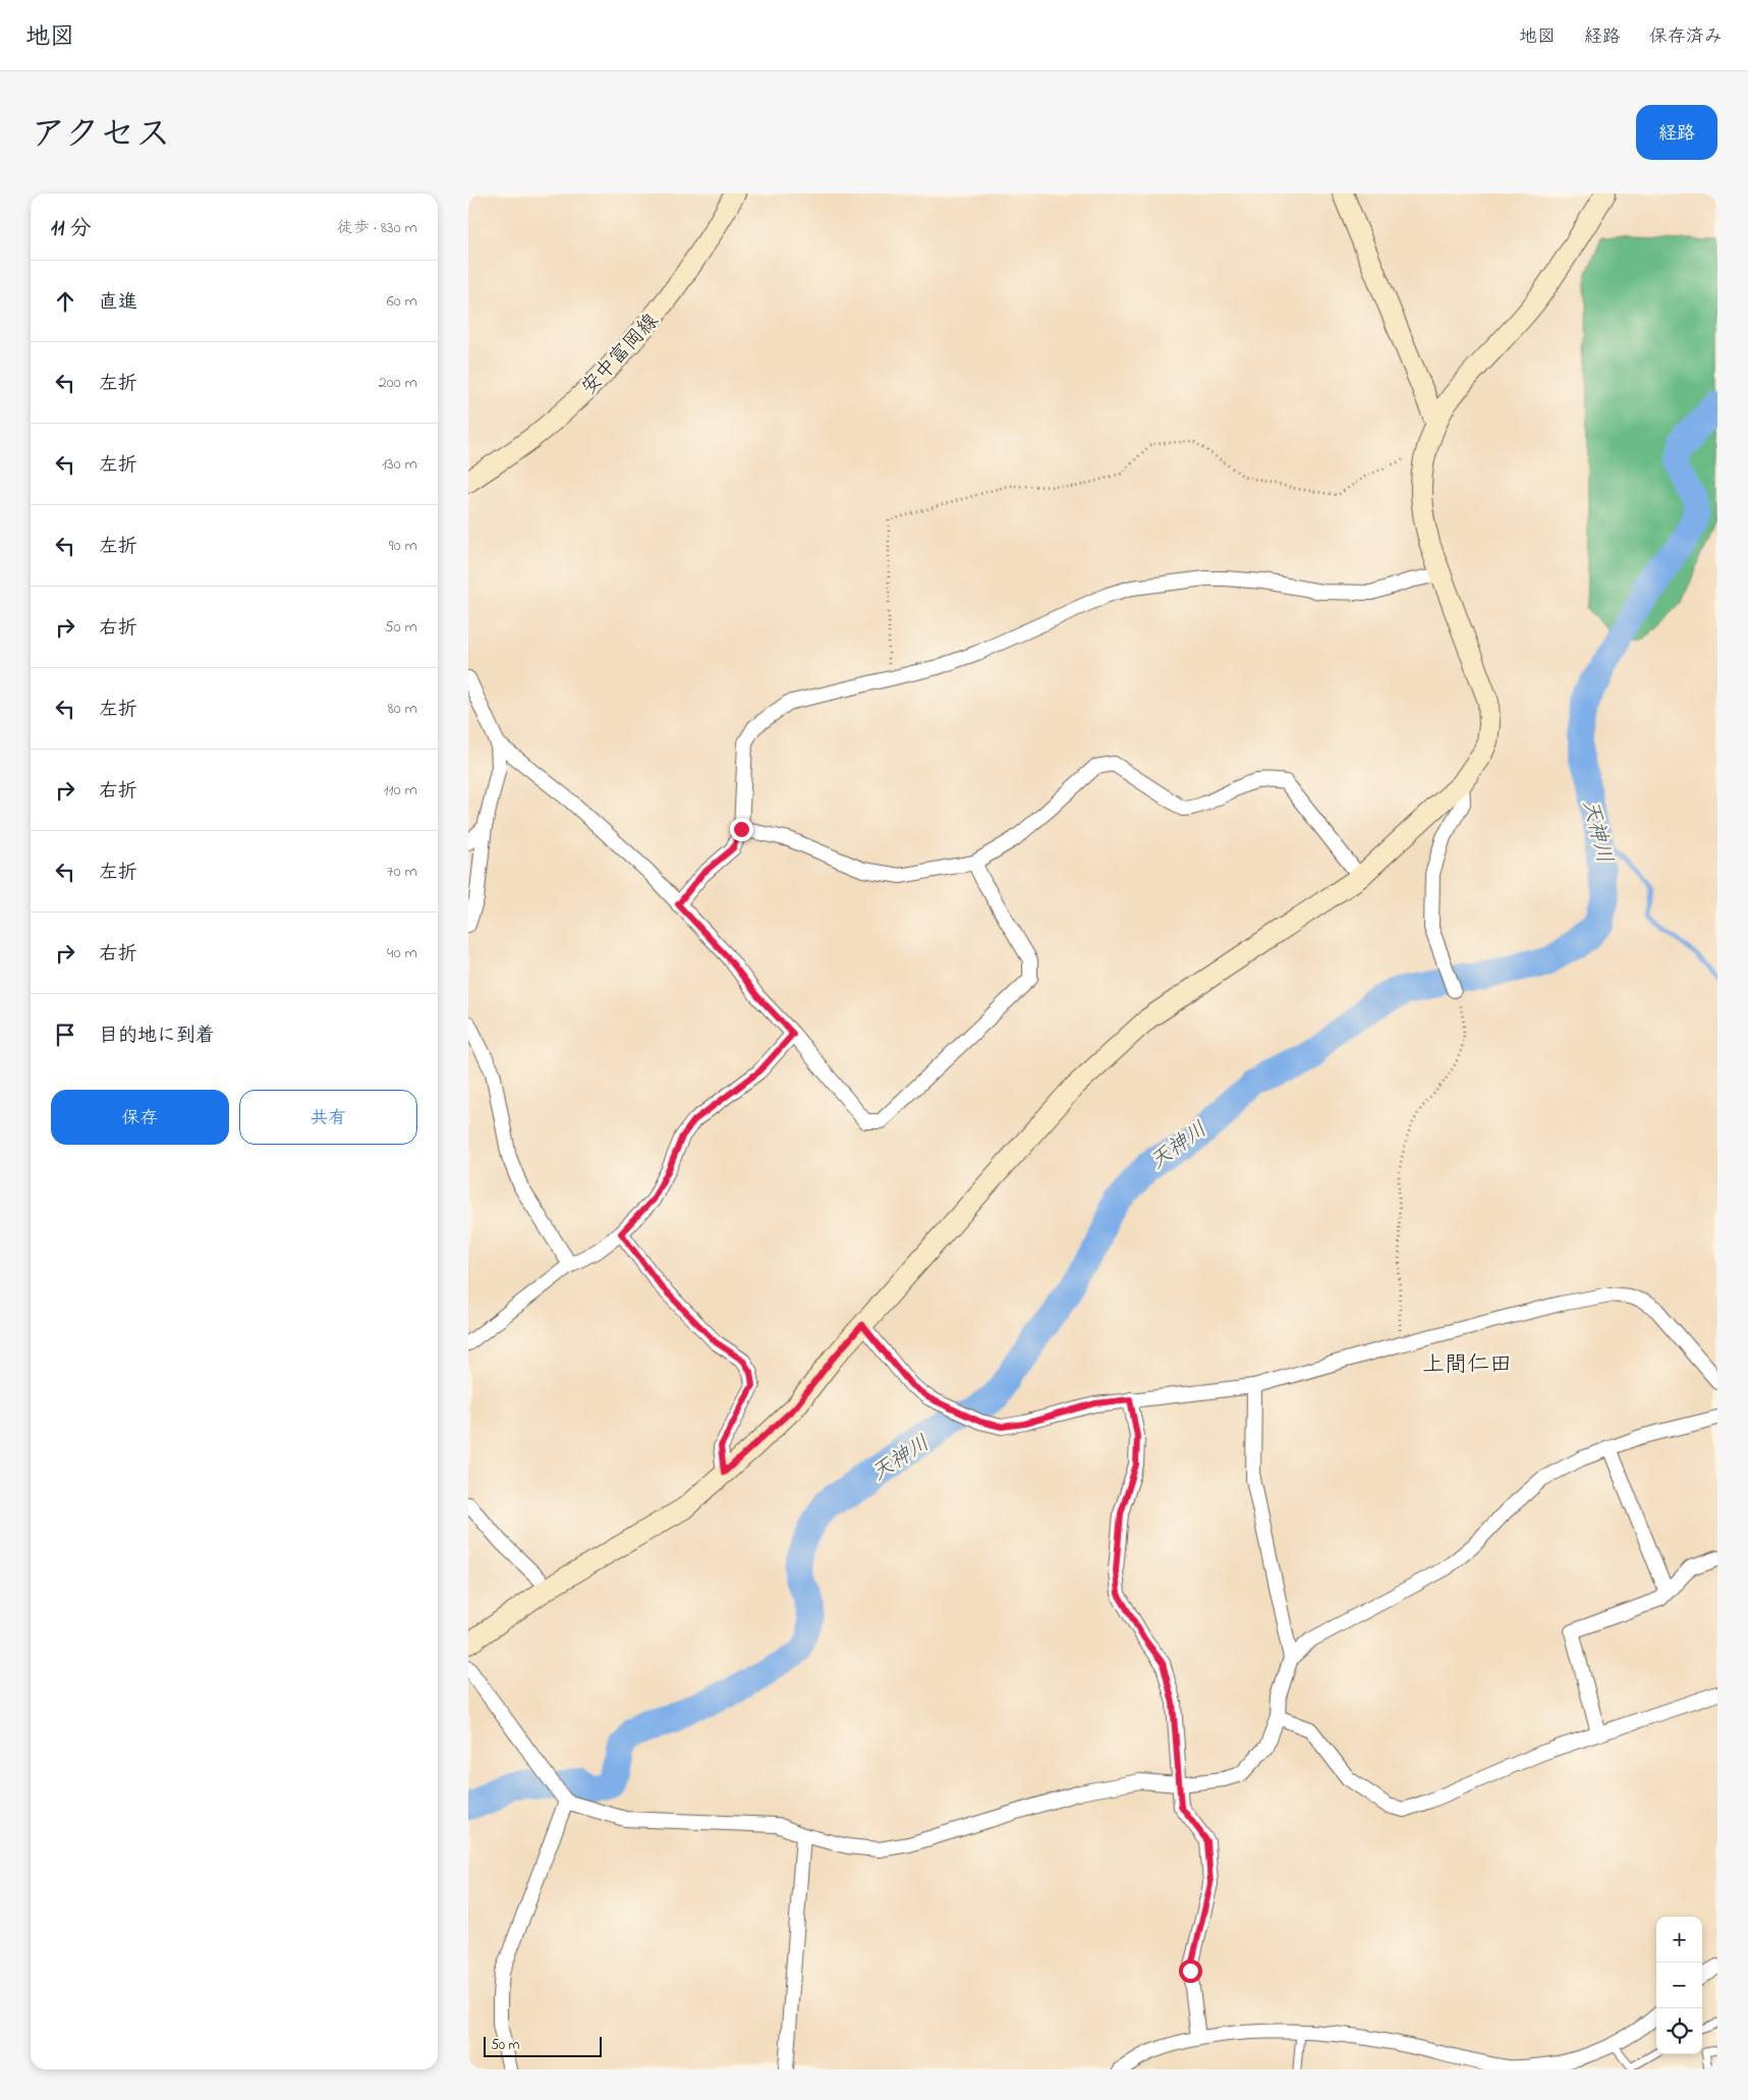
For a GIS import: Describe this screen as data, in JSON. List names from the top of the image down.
{
  "streets": {
    "street": ["安中富岡線"]
  },
  "districts": ["上間仁田"],
  "water": ["天神川"],
  "scale_bar": "50 m",
  "page": {
    "header": "地図",
    "nav": ["地図", "経路", "保存済み"],
    "title": "アクセス",
    "buttons": [
      "経路",
      ["保存", "共有"]
    ],
    "heading": ["11 分", "徒歩 · 830 m"],
    "list": [
      ["直進", "60 m"],
      ["左折", "200 m"],
      ["左折", "130 m"],
      ["左折", "90 m"],
      ["右折", "50 m"],
      ["左折", "80 m"],
      ["右折", "110 m"],
      ["左折", "70 m"],
      ["右折", "40 m"],
      "目的地に到着"
    ],
    "map_buttons": ["+", "−"],
    "scale": "50 m"
  }
}
